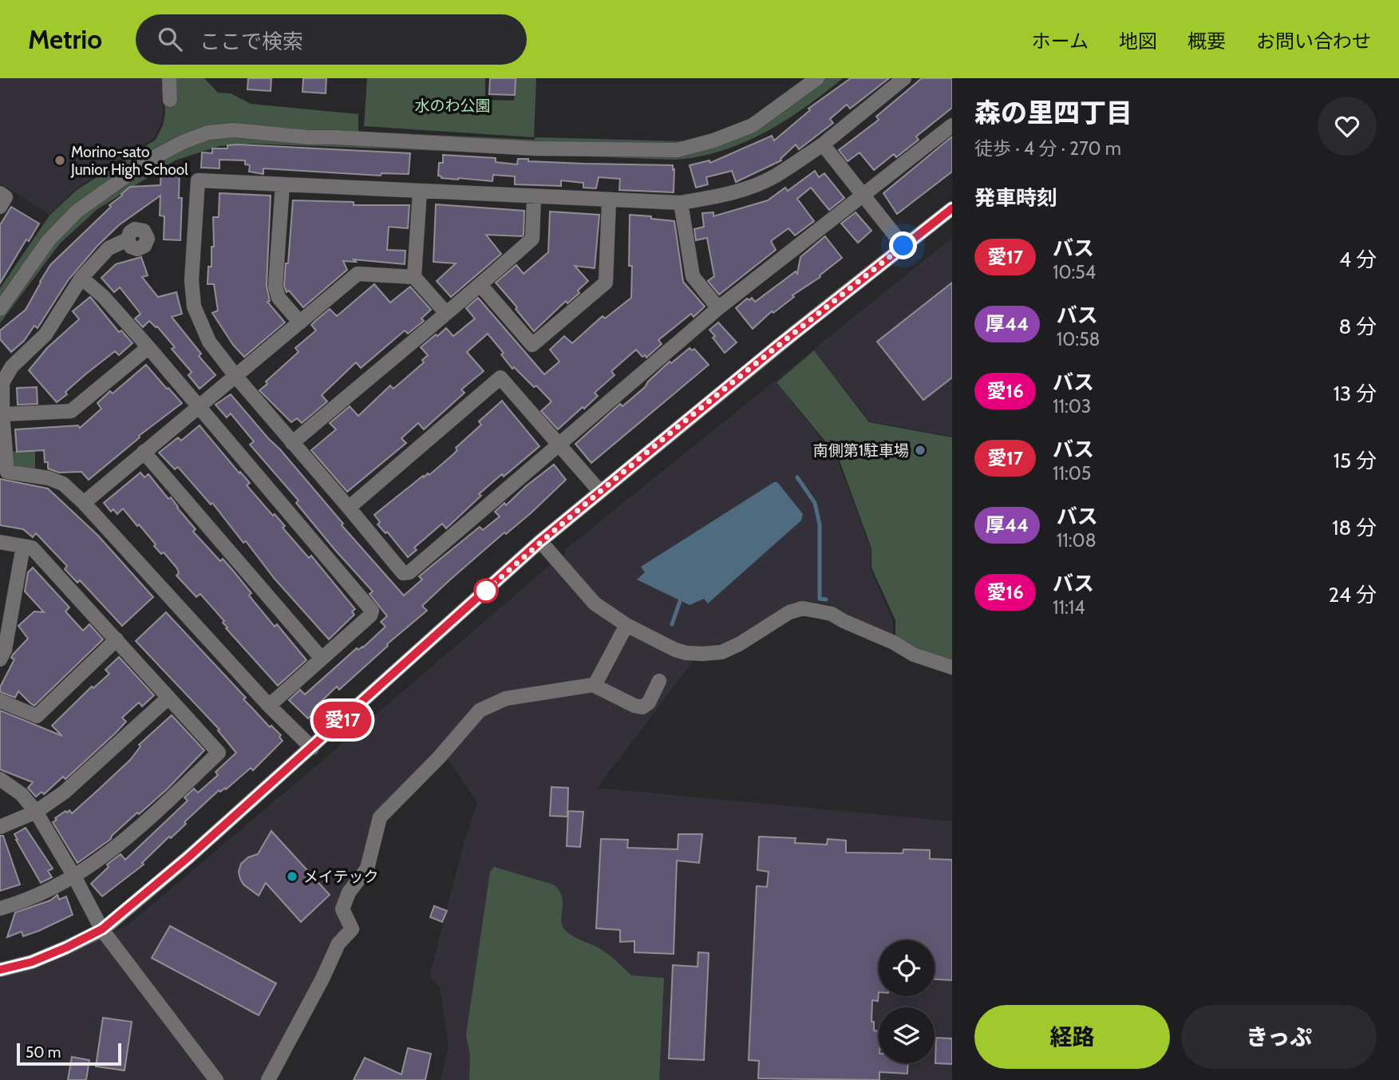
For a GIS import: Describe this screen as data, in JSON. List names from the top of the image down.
{
  "parks": ["水のわ公園"],
  "places": ["Morino-sato Junior High School", "南側第1駐車場", "メイテック"],
  "lines": ["bus line 愛17"],
  "scale_bar": "50 m",
  "page": {
    "header": "Metrio",
    "search": "ここで検索",
    "nav": [
      "ホーム",
      "地図",
      "概要",
      "お問い合わせ"
    ],
    "on_map": "愛17",
    "heading": [
      ["森の里四丁目", "徒歩 · 4 分 · 270 m"],
      "発車時刻"
    ],
    "list": [
      {
        "mark": "愛17",
        "name": "バス",
        "note": "10:54",
        "value": "4 分"
      },
      {
        "mark": "厚44",
        "name": "バス",
        "note": "10:58",
        "value": "8 分"
      },
      {
        "mark": "愛16",
        "name": "バス",
        "note": "11:03",
        "value": "13 分"
      },
      {
        "mark": "愛17",
        "name": "バス",
        "note": "11:05",
        "value": "15 分"
      },
      {
        "mark": "厚44",
        "name": "バス",
        "note": "11:08",
        "value": "18 分"
      },
      {
        "mark": "愛16",
        "name": "バス",
        "note": "11:14",
        "value": "24 分"
      }
    ],
    "buttons": ["経路", "きっぷ"],
    "scale": "50 m"
  }
}
